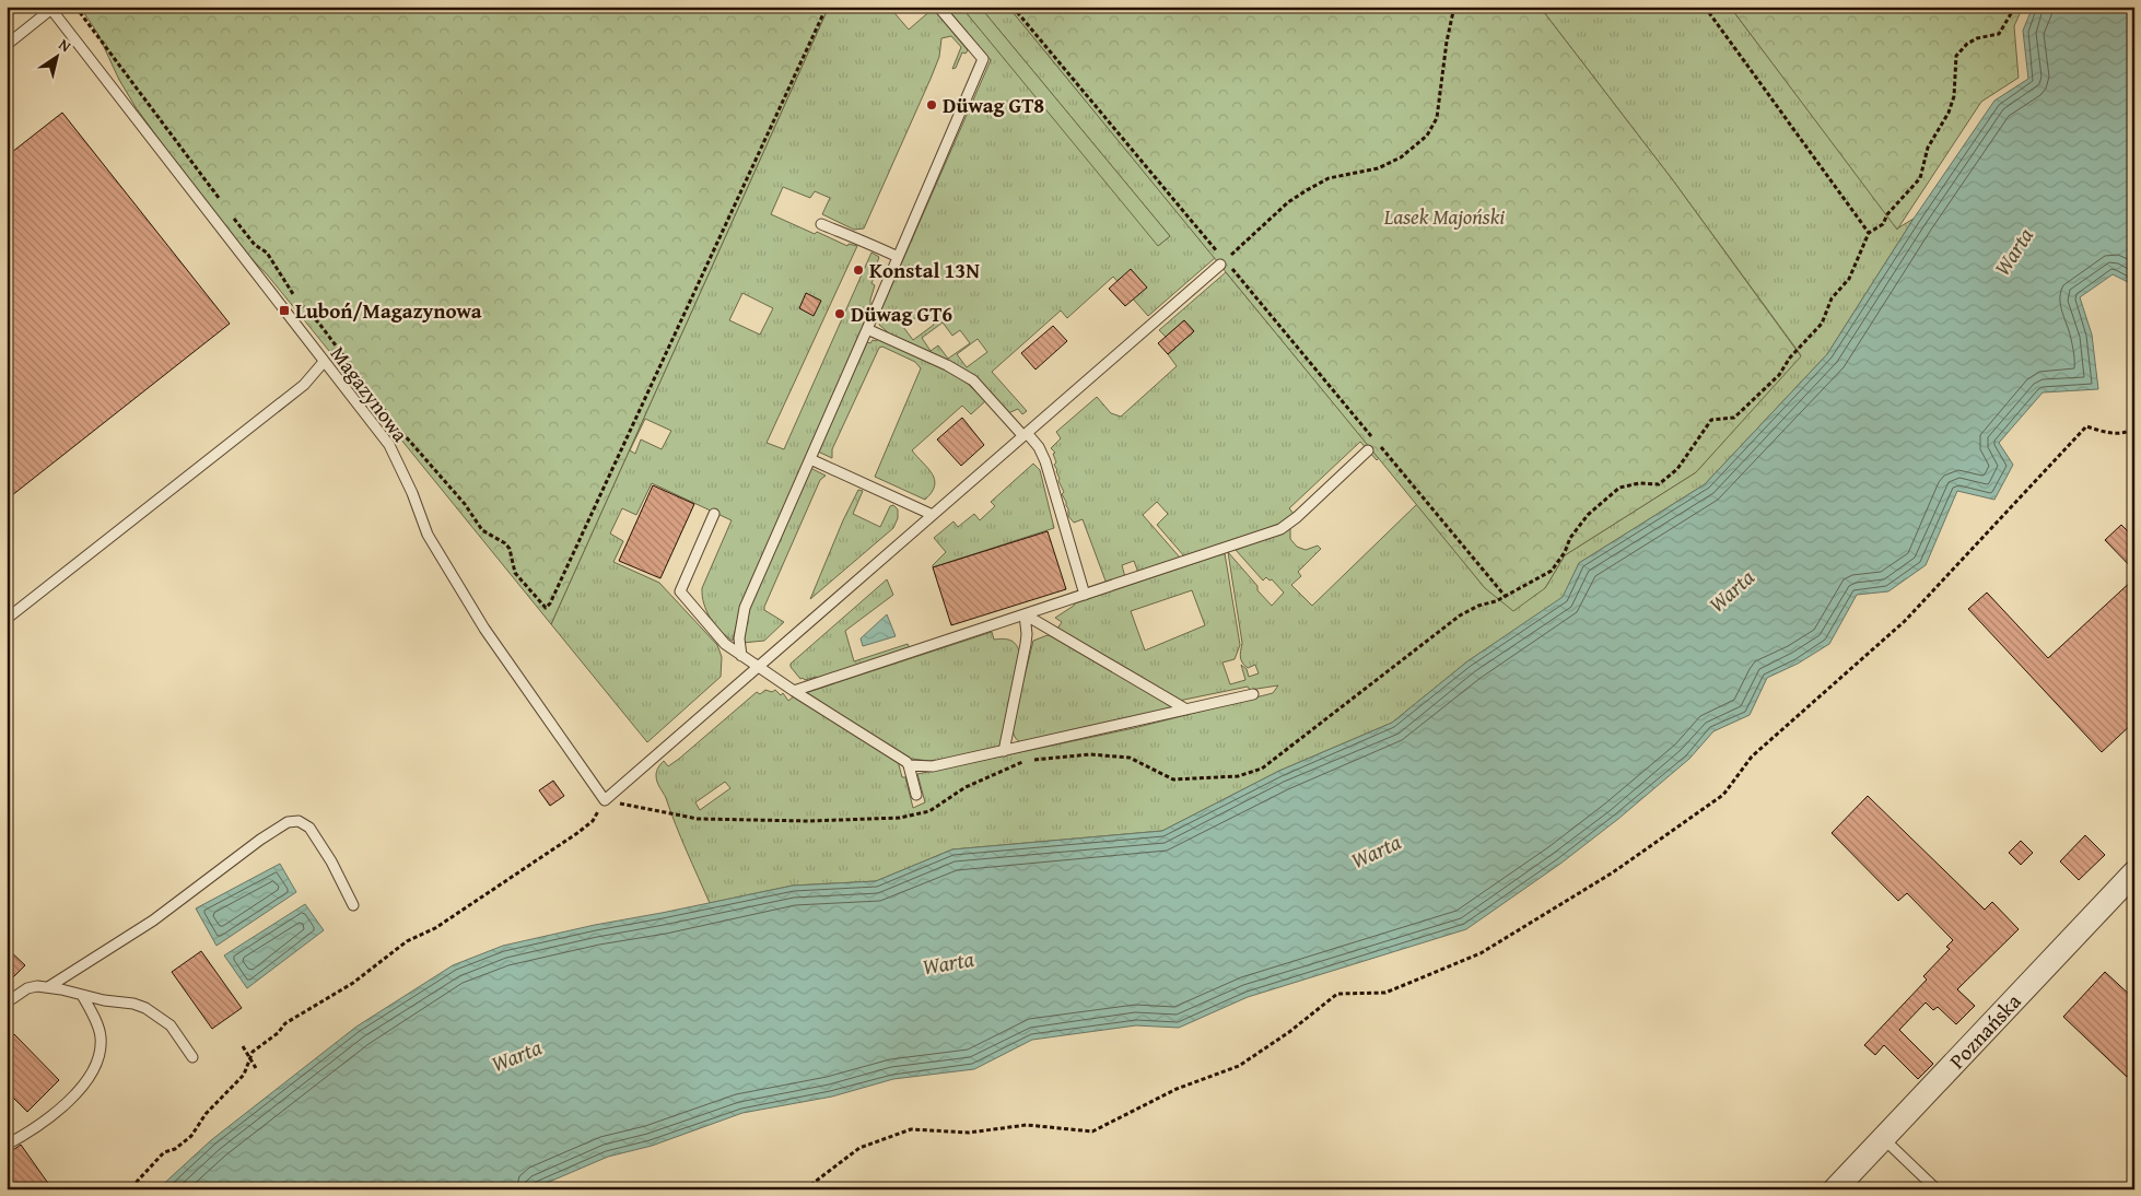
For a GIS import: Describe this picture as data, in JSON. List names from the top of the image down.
{
  "streets": {
    "street": ["Poznańska"],
    "lane": ["Magazynowa"]
  },
  "water": ["Warta"],
  "parks": ["Lasek Majoński"],
  "places": {
    "other": ["Düwag GT8", "Konstal 13N", "Düwag GT6"],
    "transit": ["Luboń/Magazynowa"]
  },
  "north": "top right"
}
